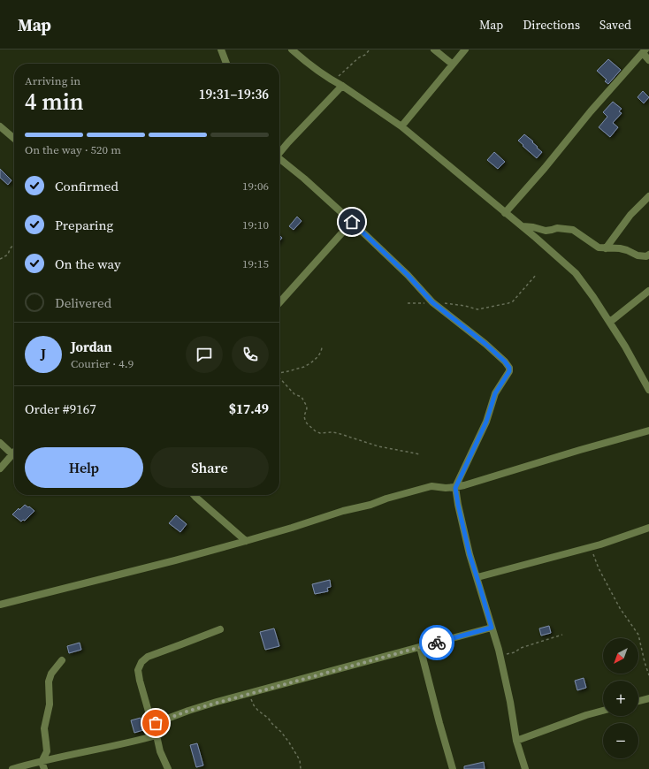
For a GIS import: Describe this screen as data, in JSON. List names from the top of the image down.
{
  "north": "bottom left",
  "page": {
    "header": "Map",
    "nav": ["Map", "Directions", "Saved"],
    "heading": ["4 min", "Arriving in", "19:31–19:36"],
    "panel": [
      "Jordan",
      "Courier · 4.9",
      "Order #9167",
      "$17.49"
    ],
    "bar": "On the way · 520 m",
    "list": [
      ["Confirmed", "19:06"],
      ["Preparing", "19:10"],
      ["On the way", "19:15"],
      "Delivered"
    ],
    "round": "J",
    "buttons": ["Help", "Share"],
    "map_buttons": ["+", "−"]
  }
}
